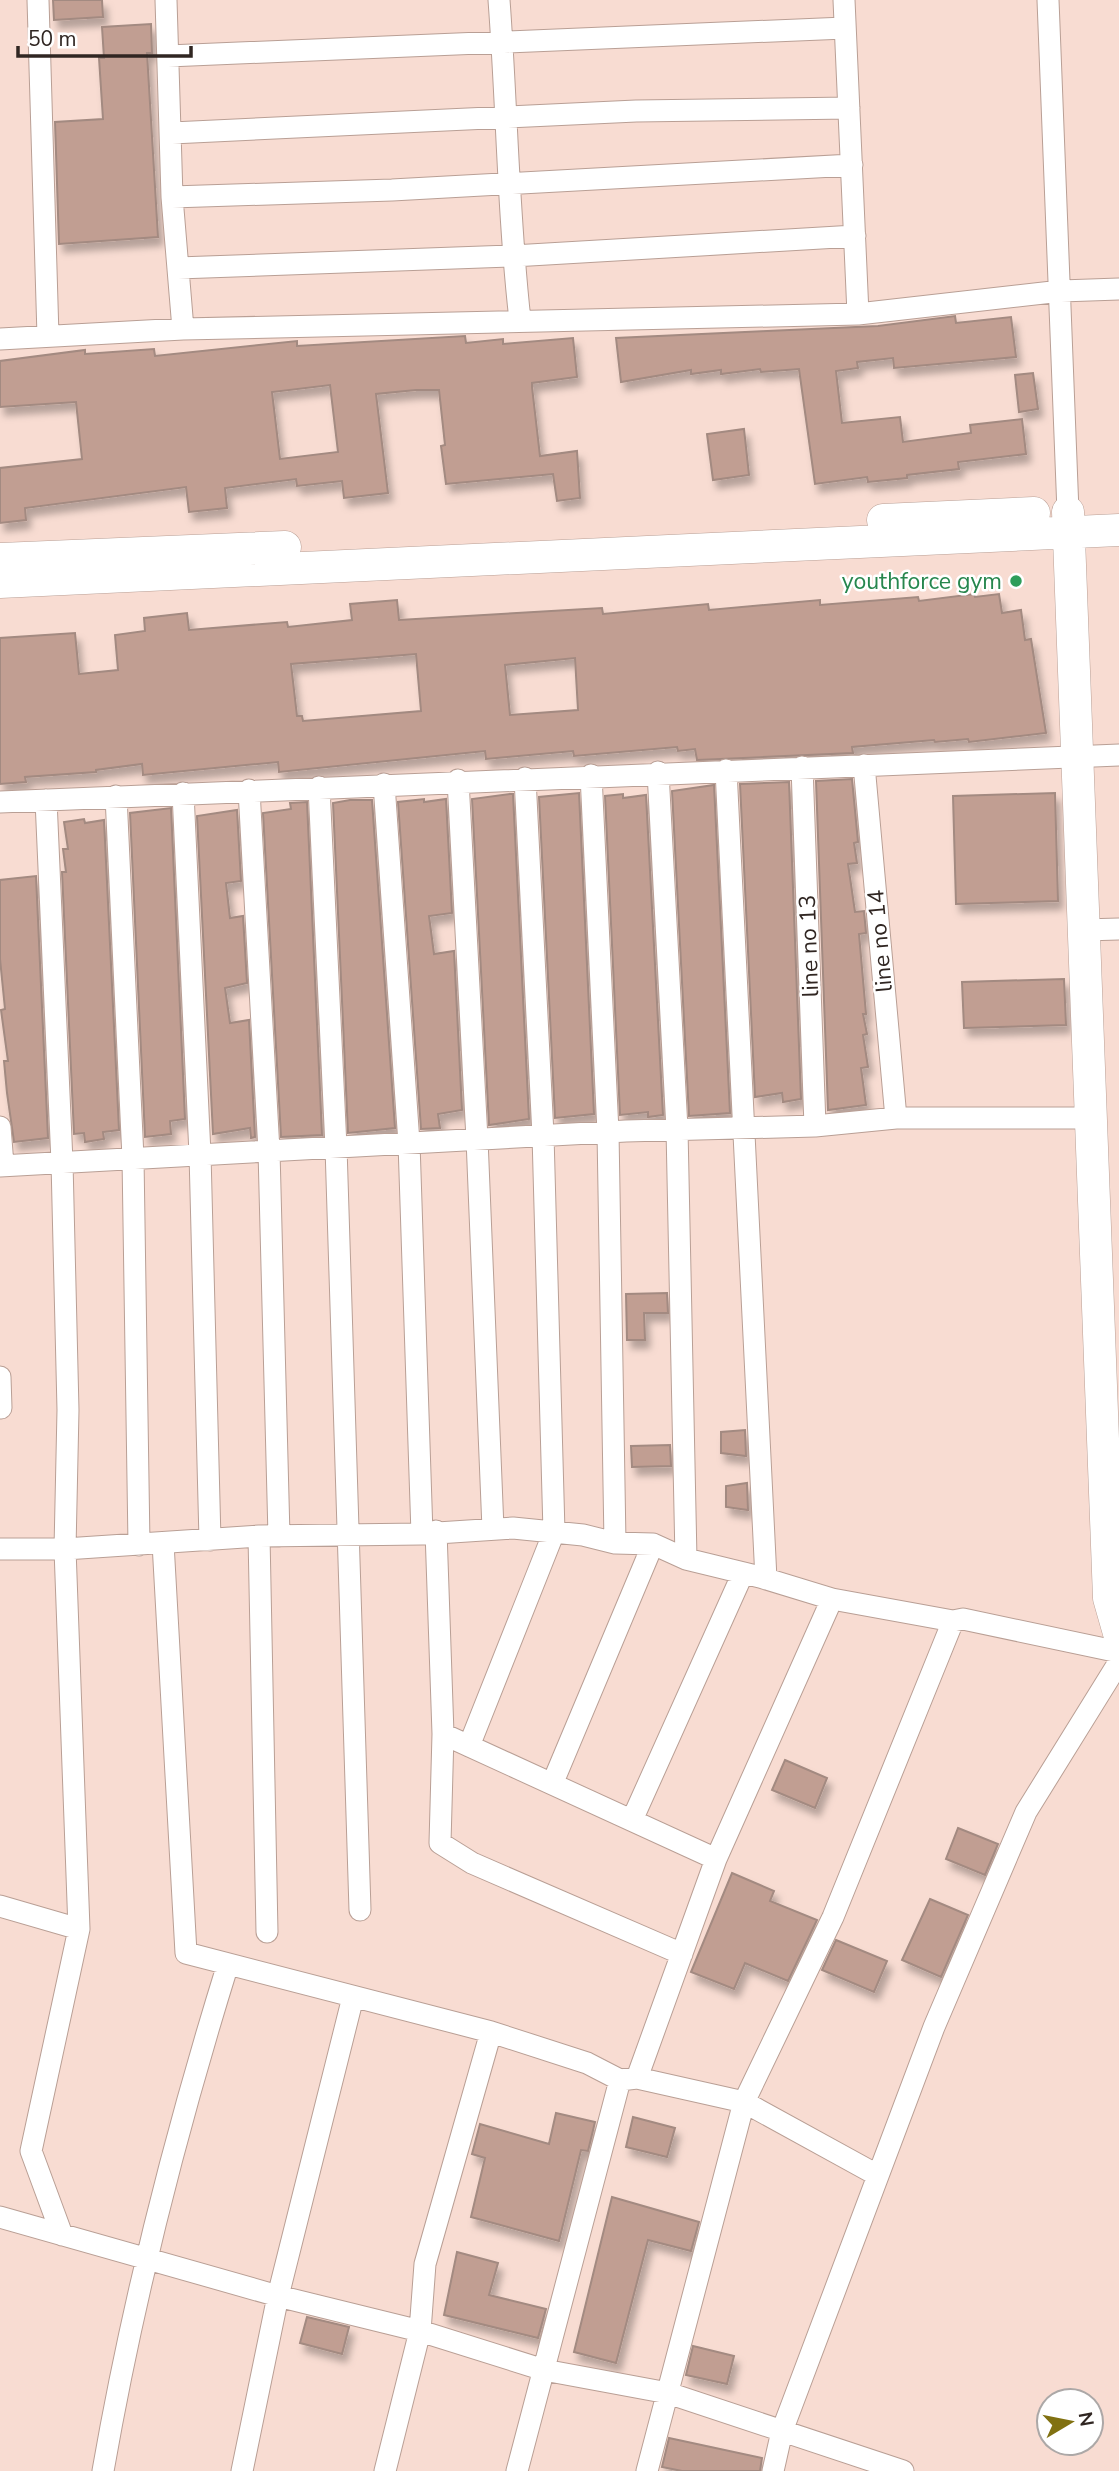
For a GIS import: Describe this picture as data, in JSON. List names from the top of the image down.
{
  "streets": {
    "street": ["line no 14", "line no 13"]
  },
  "places": ["youthforce gym"],
  "scale_bar": "50 m",
  "north": "right"
}
